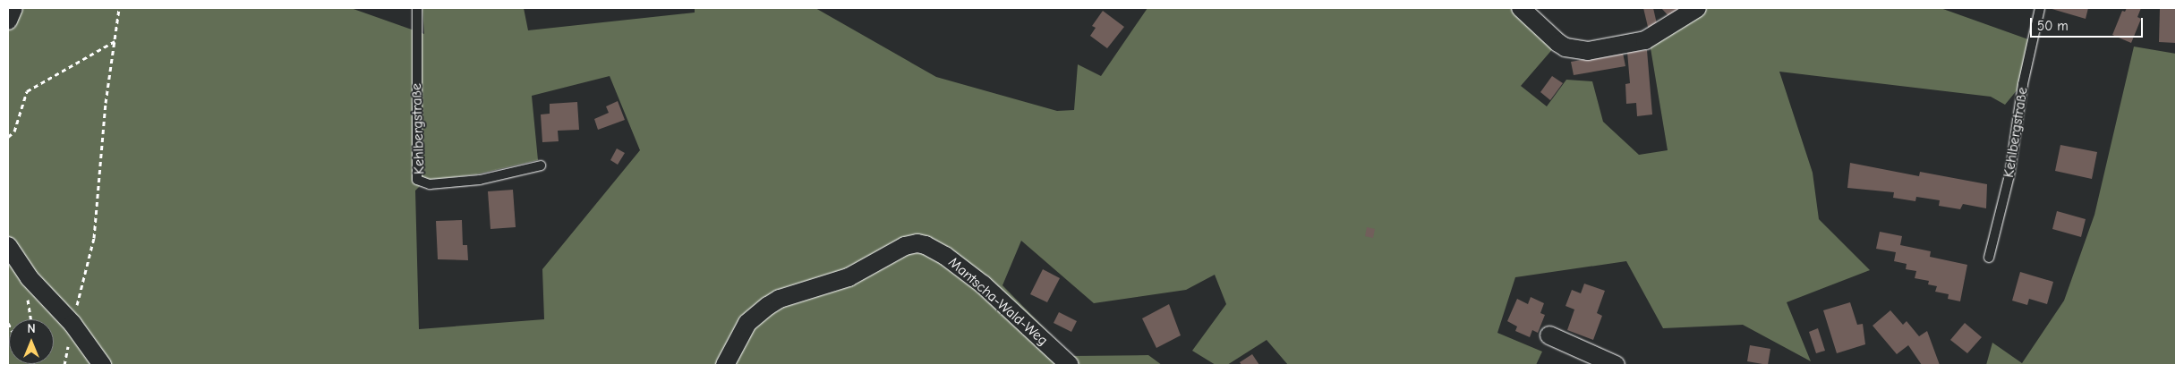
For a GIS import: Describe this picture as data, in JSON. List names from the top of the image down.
{
  "streets": {
    "street": ["Mantscha-Wald-Weg"],
    "lane": ["Kehlbergstraße"]
  },
  "scale_bar": "50 m",
  "north": "top"
}
